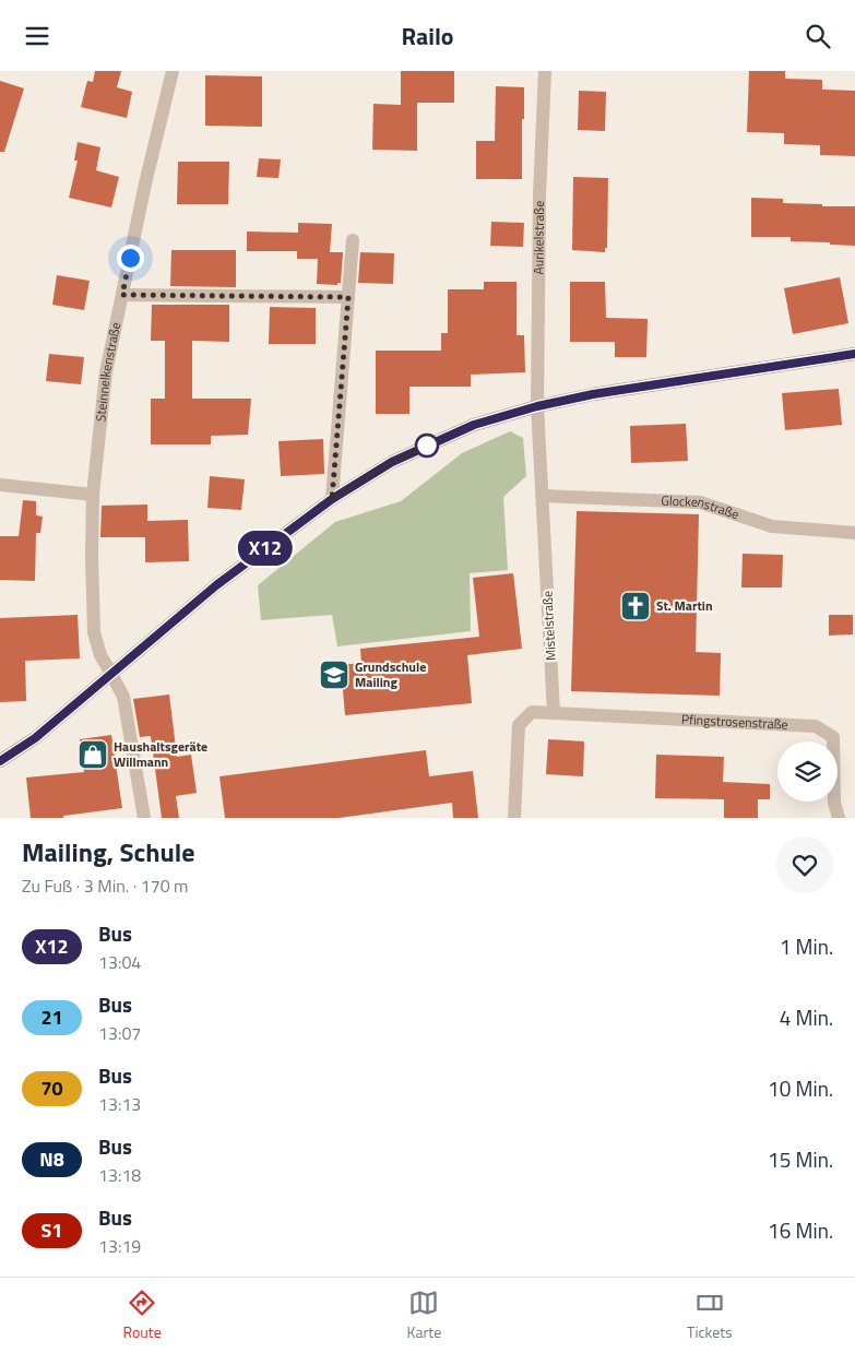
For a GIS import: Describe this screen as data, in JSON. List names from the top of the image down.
{
  "streets": {
    "street": [
      "Aurikelstraße",
      "Steinnelkenstraße",
      "Glockenstraße",
      "Mistelstraße",
      "Pfingstrosenstraße"
    ]
  },
  "crossings": [
    ["Aurikelstraße", "Mistelstraße"],
    ["Glockenstraße", "Mistelstraße"],
    ["Mistelstraße", "Pfingstrosenstraße"]
  ],
  "places": {
    "church": ["St. Martin"],
    "school or university": ["Grundschule Mailing"],
    "shop": ["Haushaltsgeräte Willmann"]
  },
  "lines": ["bus line X12"],
  "page": {
    "header": "Railo",
    "on_map": "X12",
    "heading": ["Mailing, Schule", "Zu Fuß · 3 Min. · 170 m"],
    "list": [
      {
        "mark": "X12",
        "name": "Bus",
        "note": "13:04",
        "value": "1 Min."
      },
      {
        "mark": "21",
        "name": "Bus",
        "note": "13:07",
        "value": "4 Min."
      },
      {
        "mark": "70",
        "name": "Bus",
        "note": "13:13",
        "value": "10 Min."
      },
      {
        "mark": "N8",
        "name": "Bus",
        "note": "13:18",
        "value": "15 Min."
      },
      {
        "mark": "S1",
        "name": "Bus",
        "note": "13:19",
        "value": "16 Min."
      }
    ],
    "tabs": ["Route", "Karte", "Tickets"]
  }
}
